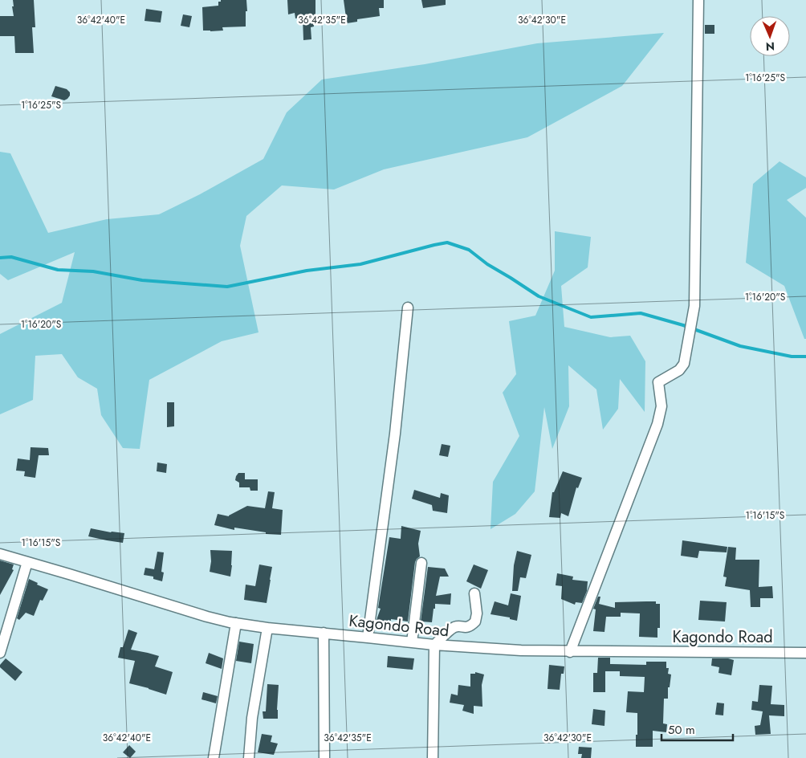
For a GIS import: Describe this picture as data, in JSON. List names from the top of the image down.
{
  "streets": {
    "street": ["Kagondo Road"]
  },
  "scale_bar": "50 m",
  "north": "bottom",
  "coordinates": [
    "36°42'40\"E",
    "36°42'35\"E",
    "36°42'30\"E",
    "1°16'25\"S",
    "1°16'20\"S",
    "1°16'15\"S"
  ]
}
